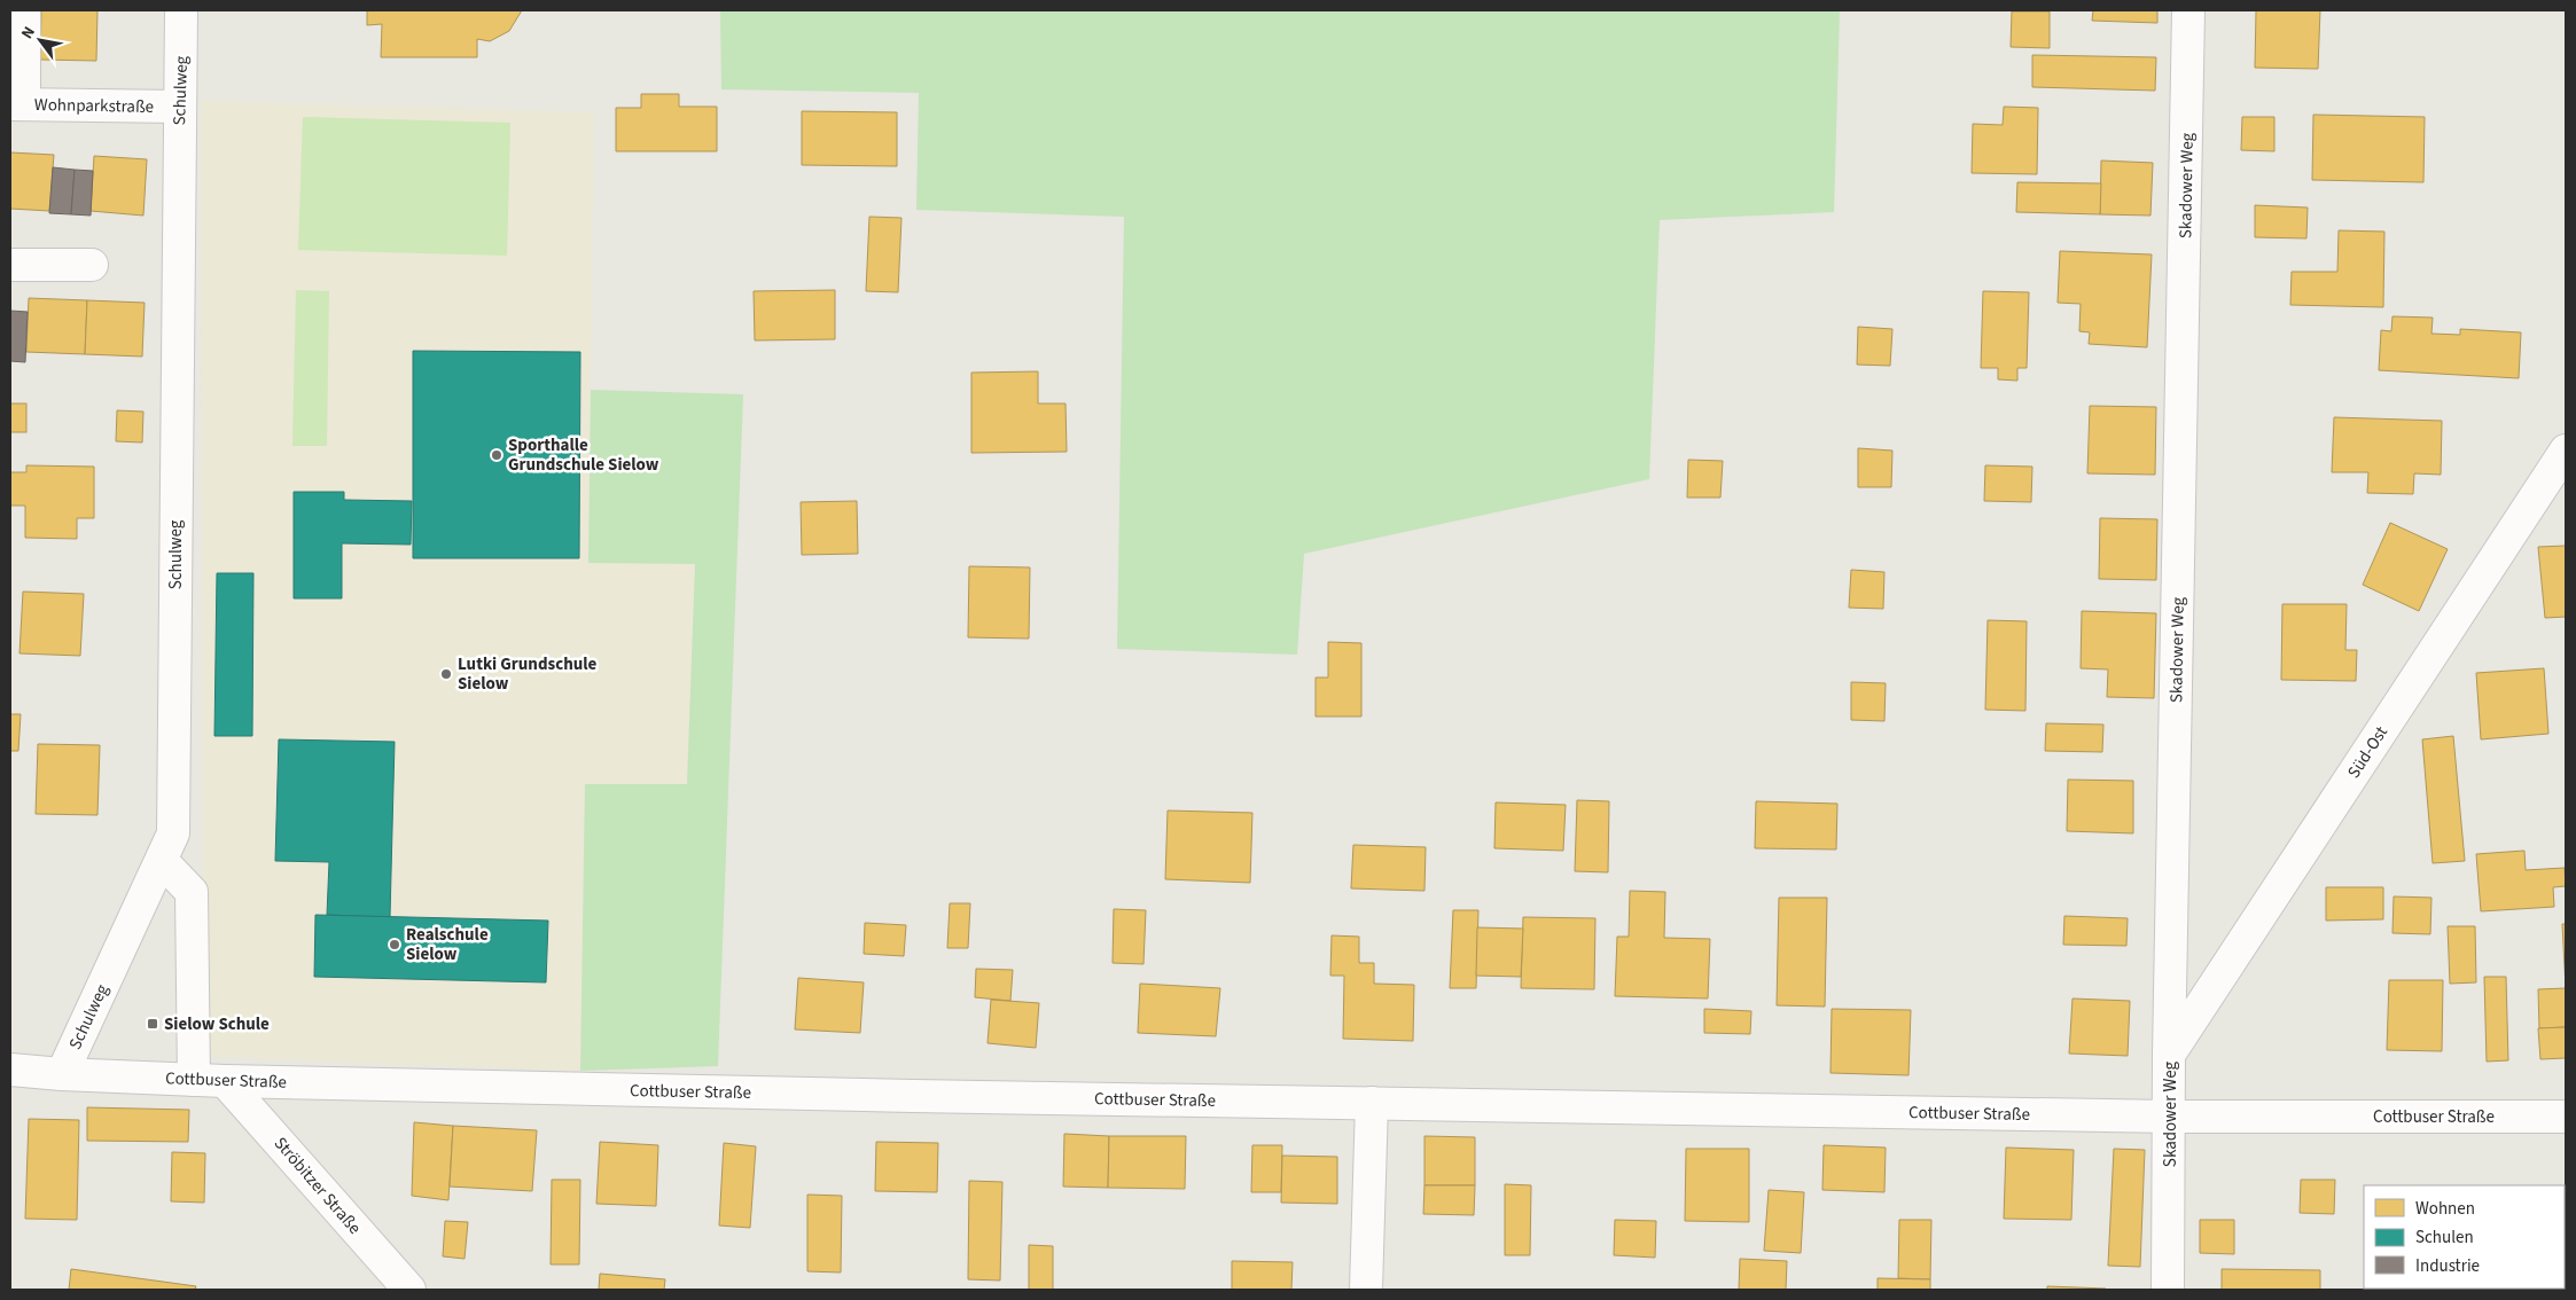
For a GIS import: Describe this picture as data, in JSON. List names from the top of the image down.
{
  "streets": {
    "street": [
      "Schulweg",
      "Wohnparkstraße",
      "Skadower Weg",
      "Süd-Ost",
      "Cottbuser Straße",
      "Ströbitzer Straße"
    ]
  },
  "crossings": [
    ["Schulweg", "Wohnparkstraße"],
    ["Schulweg", "Cottbuser Straße"],
    ["Skadower Weg", "Süd-Ost"],
    ["Skadower Weg", "Cottbuser Straße"],
    ["Cottbuser Straße", "Ströbitzer Straße"]
  ],
  "places": {
    "other": ["Sporthalle Grundschule Sielow", "Lutki Grundschule Sielow", "Realschule Sielow"],
    "transit": ["Sielow Schule"]
  },
  "legend": ["Wohnen", "Schulen", "Industrie"],
  "north": "top left"
}
